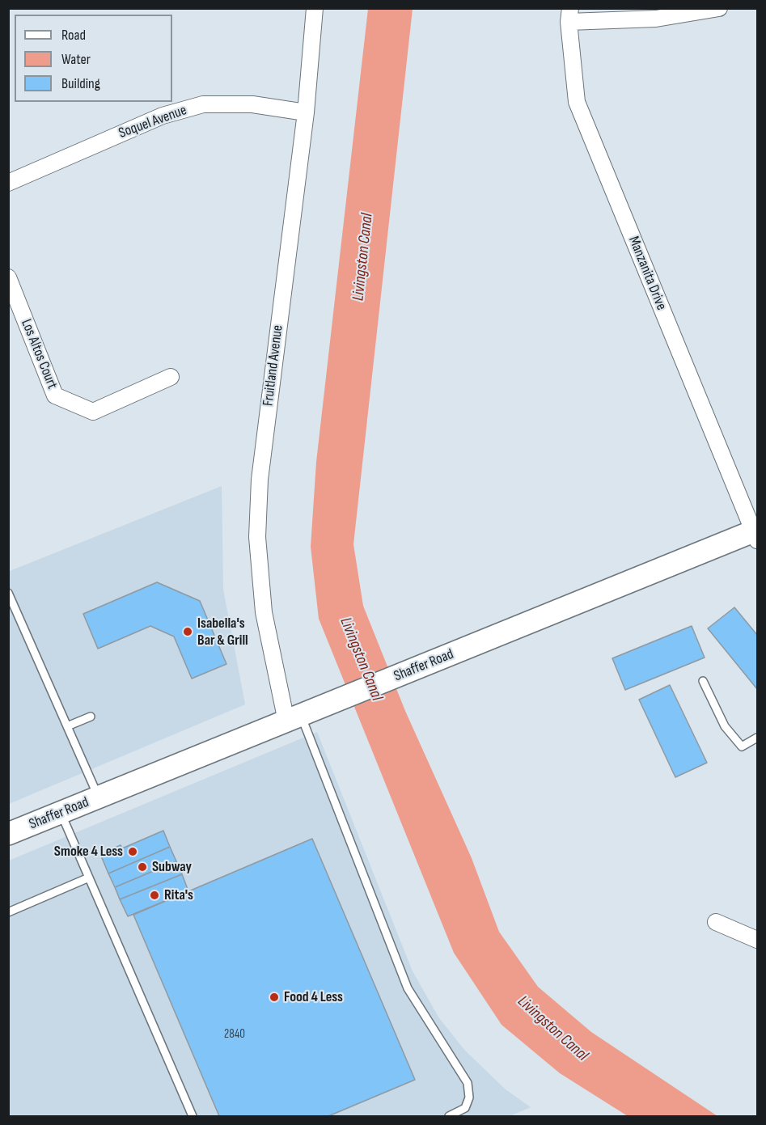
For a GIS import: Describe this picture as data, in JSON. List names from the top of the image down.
{
  "streets": {
    "main road": ["Shaffer Road"],
    "street": [
      "Soquel Avenue",
      "Manzanita Drive",
      "Los Altos Court",
      "Fruitland Avenue"
    ]
  },
  "crossings": [
    ["Soquel Avenue", "Fruitland Avenue"],
    ["Manzanita Drive", "Shaffer Road"],
    ["Fruitland Avenue", "Shaffer Road"]
  ],
  "water": ["Livingston Canal"],
  "places": [
    "Isabella's Bar & Grill",
    "Smoke 4 Less",
    "Subway",
    "Rita's",
    "Food 4 Less"
  ],
  "house_numbers": ["2840"],
  "legend": ["Road", "Water", "Building"]
}
